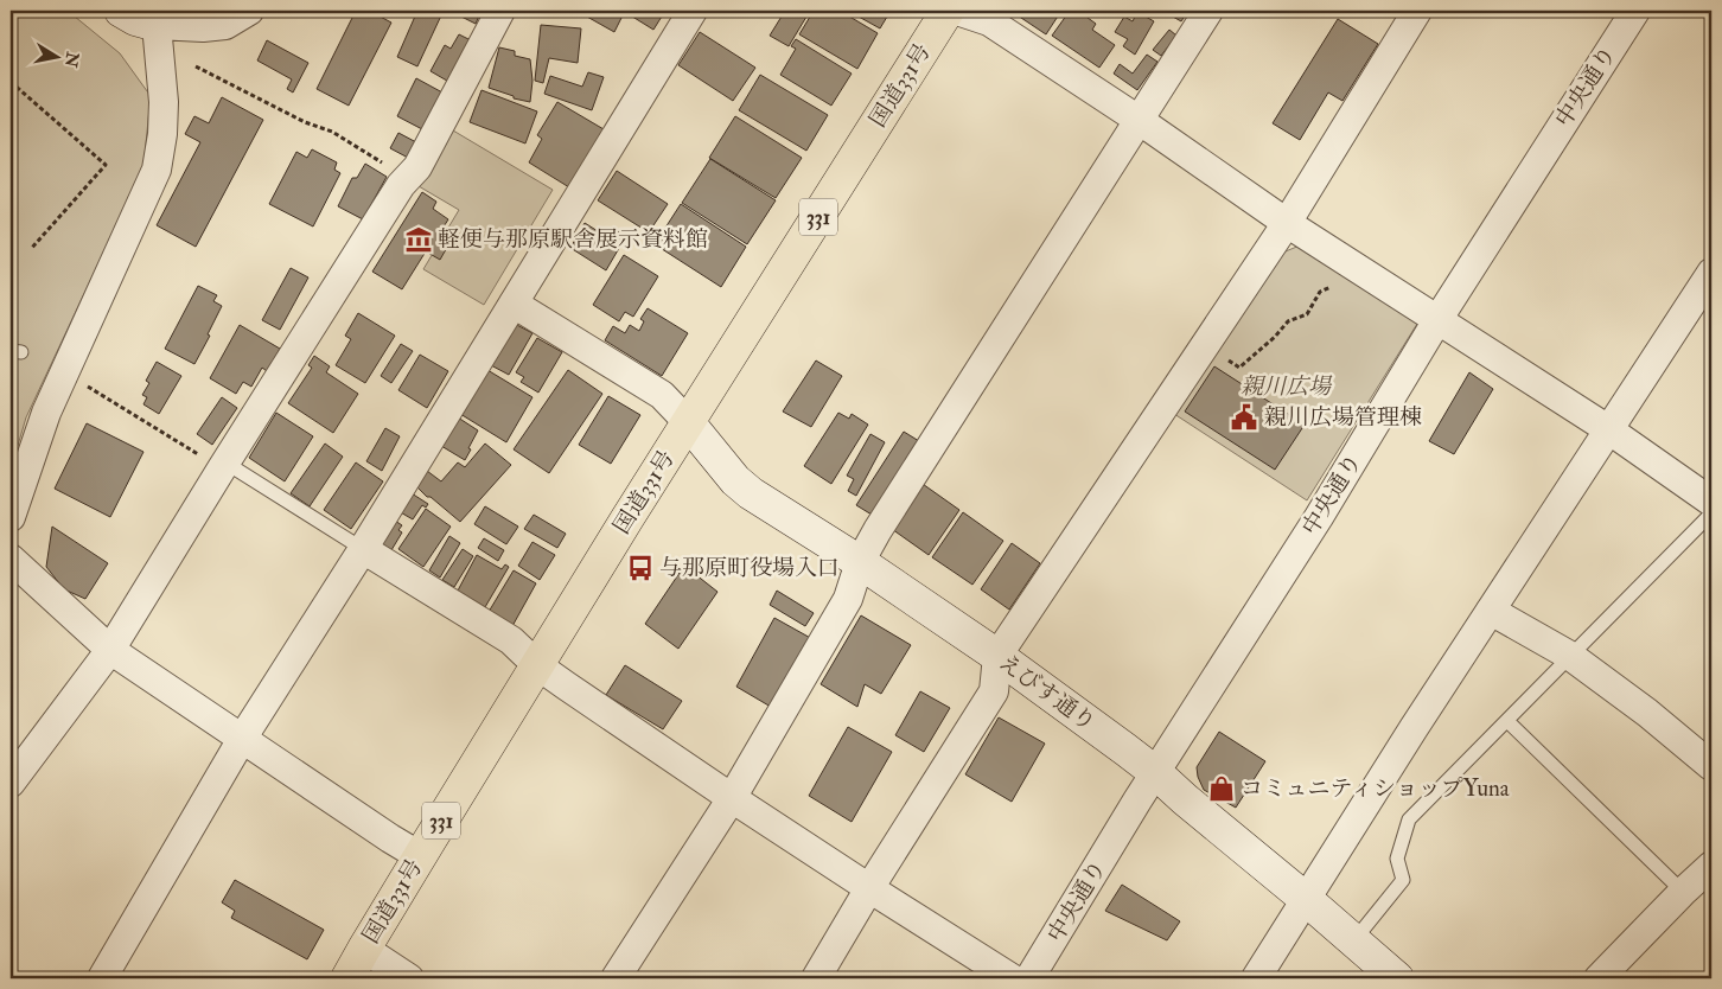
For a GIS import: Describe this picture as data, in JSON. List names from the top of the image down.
{
  "streets": {
    "highway": ["国道331号", "331"],
    "street": ["中央通り", "えびす通り"]
  },
  "crossings": [
    ["国道331号", "えびす通り"],
    ["中央通り", "えびす通り"]
  ],
  "parks": ["親川広場"],
  "places": {
    "museum": ["軽便与那原駅舎展示資料館"],
    "public building": ["親川広場管理棟"],
    "bus stop": ["与那原町役場入口"],
    "shop": ["コミュニティショップYuna"]
  },
  "north": "right"
}
